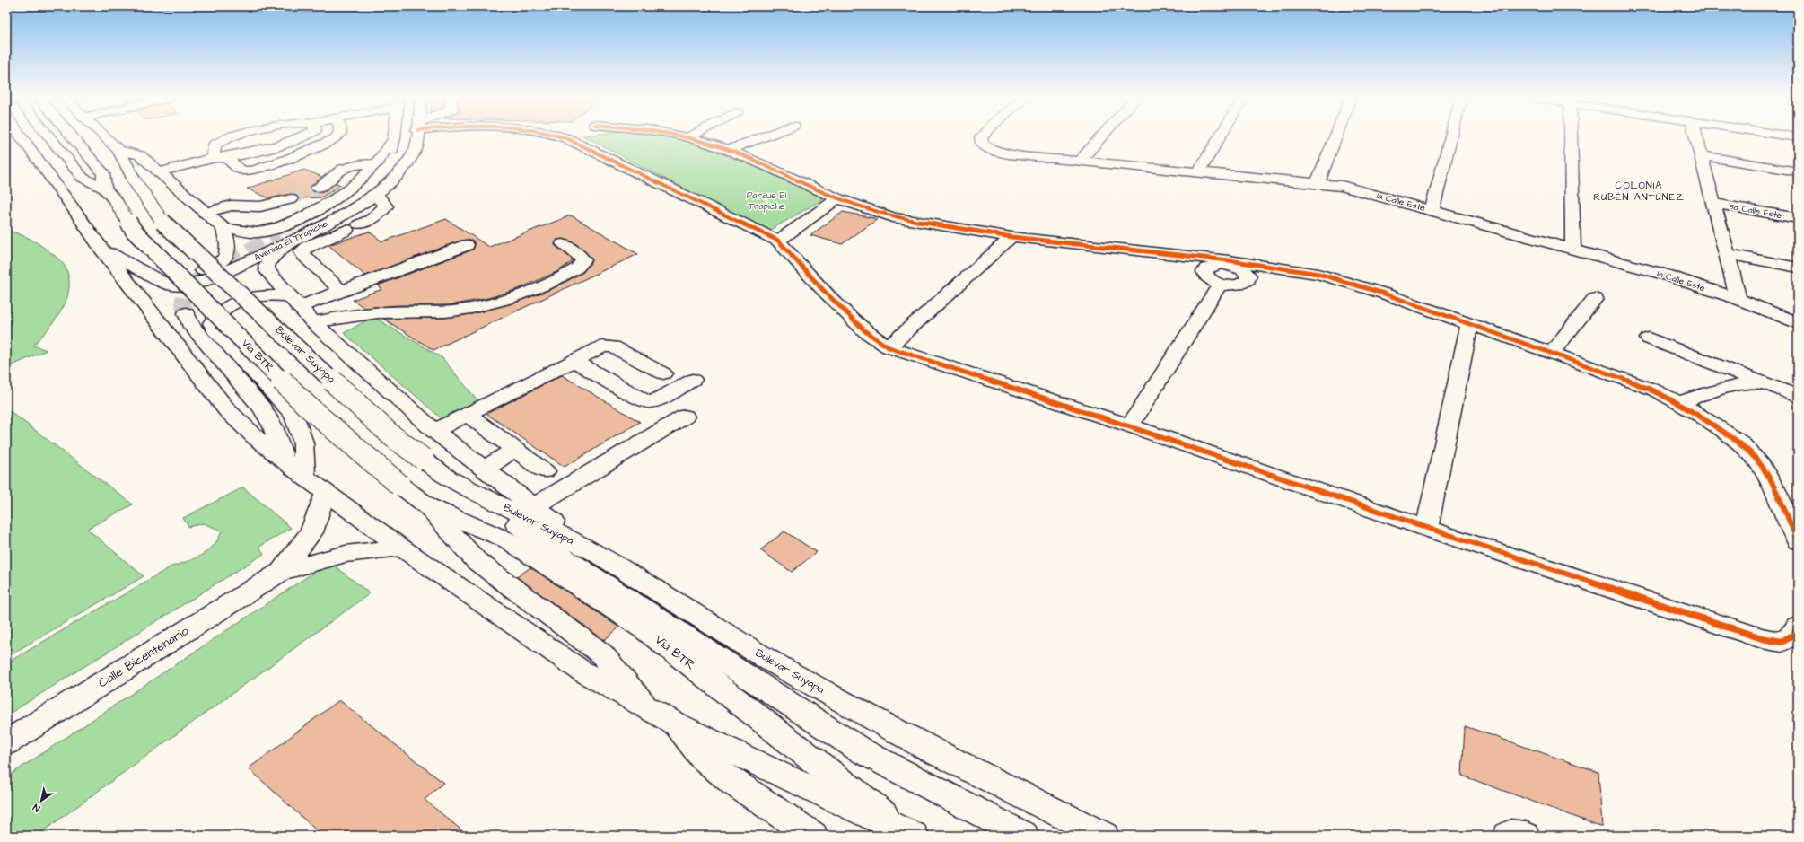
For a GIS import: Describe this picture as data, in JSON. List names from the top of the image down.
{
  "streets": {
    "street": [
      "1a Calle Este",
      "3a Calle Este",
      "Avenida El Trapiche",
      "Bulevar Suyapa",
      "Vía BTR",
      "Calle Bicentenario"
    ]
  },
  "districts": ["COLONIA RUBÉN ANTÚNEZ"],
  "parks": ["Parque El Trapiche"],
  "north": "bottom left"
}
